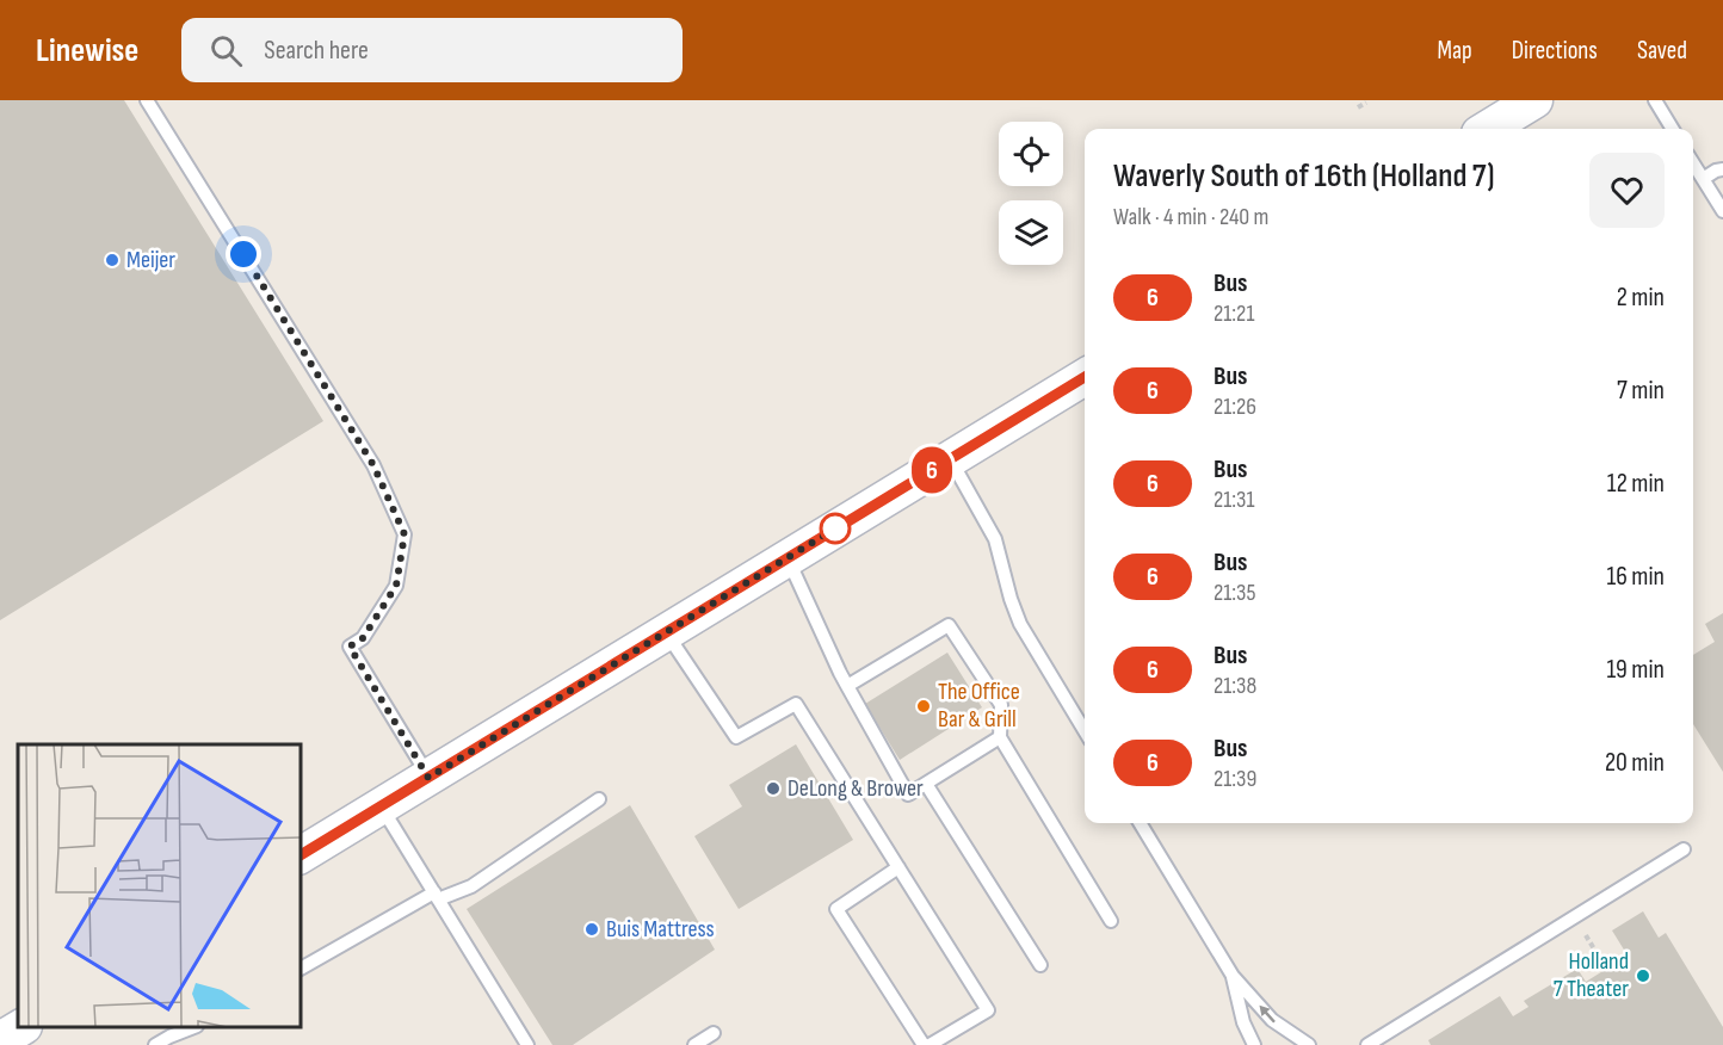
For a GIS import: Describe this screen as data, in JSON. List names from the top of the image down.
{
  "places": [
    "Meijer",
    "The Office Bar & Grill",
    "DeLong & Brower",
    "Buis Mattress",
    "Holland 7 Theater"
  ],
  "lines": ["bus line 6"],
  "page": {
    "header": "Linewise",
    "search": "Search here",
    "nav": ["Map", "Directions", "Saved"],
    "on_map": "6",
    "heading": ["Waverly South of 16th (Holland 7)", "Walk · 4 min · 240 m"],
    "list": [
      {
        "mark": "6",
        "name": "Bus",
        "note": "21:21",
        "value": "2 min"
      },
      {
        "mark": "6",
        "name": "Bus",
        "note": "21:26",
        "value": "7 min"
      },
      {
        "mark": "6",
        "name": "Bus",
        "note": "21:31",
        "value": "12 min"
      },
      {
        "mark": "6",
        "name": "Bus",
        "note": "21:35",
        "value": "16 min"
      },
      {
        "mark": "6",
        "name": "Bus",
        "note": "21:38",
        "value": "19 min"
      },
      {
        "mark": "6",
        "name": "Bus",
        "note": "21:39",
        "value": "20 min"
      }
    ]
  }
}
